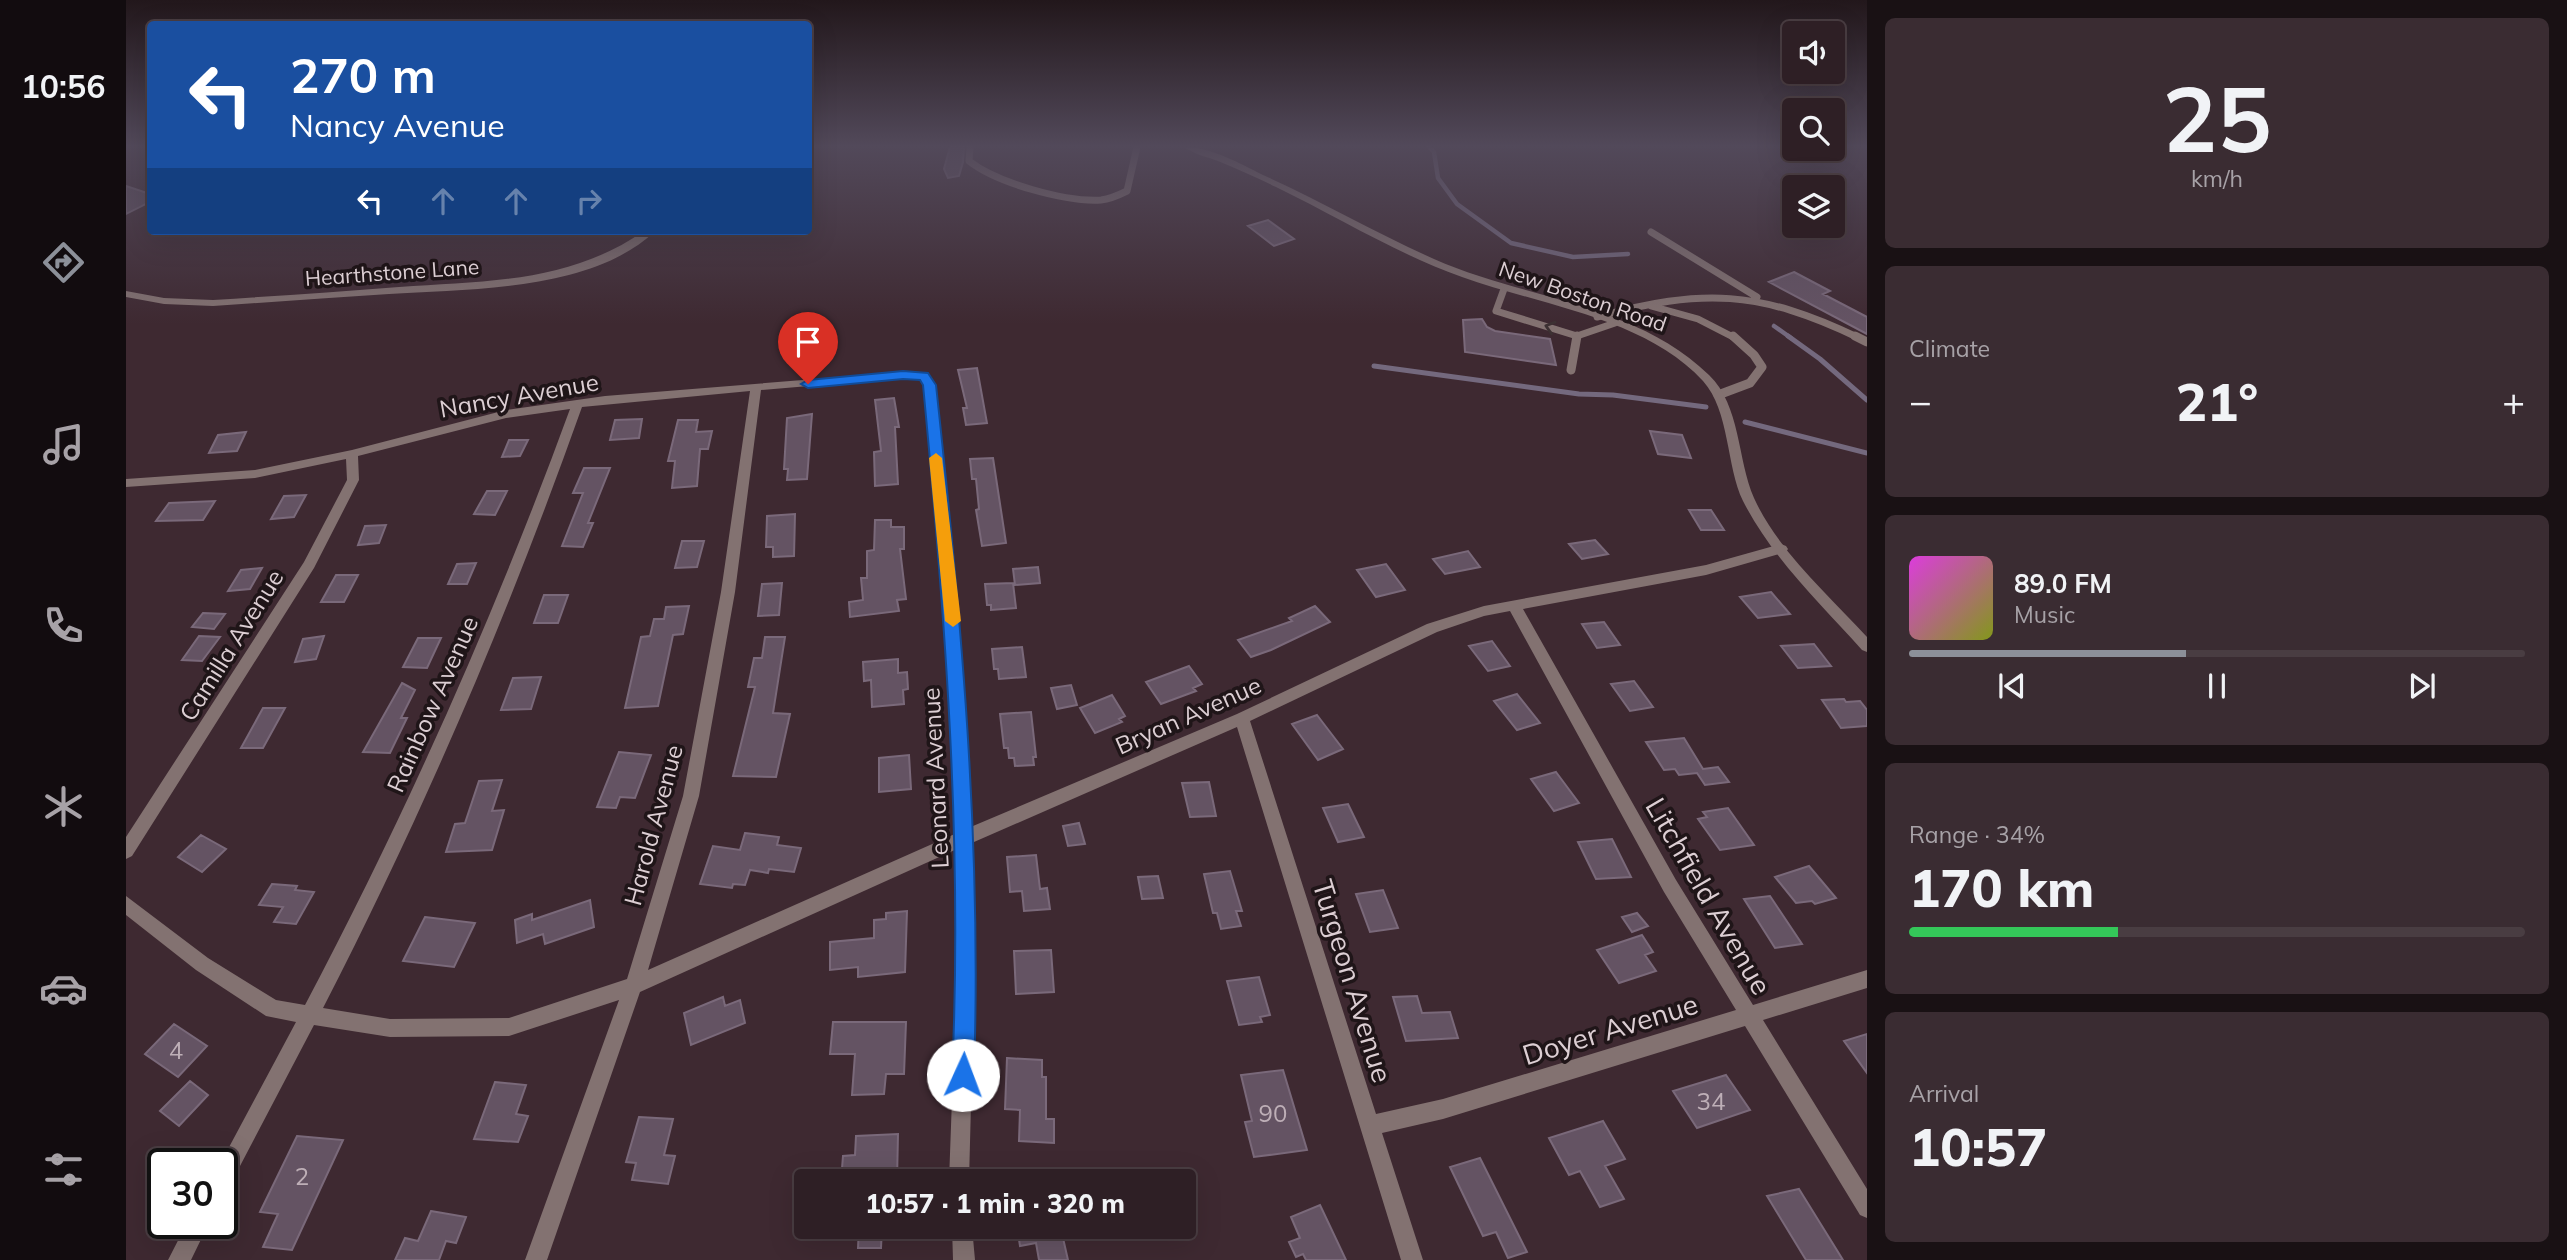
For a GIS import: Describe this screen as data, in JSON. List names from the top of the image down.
{
  "streets": {
    "street": [
      "Hearthstone Lane",
      "New Boston Road",
      "Nancy Avenue",
      "Camilla Avenue",
      "Rainbow Avenue",
      "Bryan Avenue",
      "Leonard Avenue",
      "Harold Avenue",
      "Litchfield Avenue",
      "Turgeon Avenue",
      "Doyer Avenue"
    ]
  },
  "crossings": [
    ["New Boston Road", "Bryan Avenue"],
    ["Nancy Avenue", "Camilla Avenue"],
    ["Nancy Avenue", "Rainbow Avenue"],
    ["Nancy Avenue", "Leonard Avenue"],
    ["Nancy Avenue", "Harold Avenue"],
    ["Rainbow Avenue", "Bryan Avenue"],
    ["Bryan Avenue", "Leonard Avenue"],
    ["Bryan Avenue", "Harold Avenue"],
    ["Bryan Avenue", "Litchfield Avenue"],
    ["Bryan Avenue", "Turgeon Avenue"],
    ["Litchfield Avenue", "Doyer Avenue"],
    ["Turgeon Avenue", "Doyer Avenue"]
  ],
  "house_numbers": [
    "4",
    "34",
    "90",
    "2"
  ],
  "page": {
    "tabs": "10:56",
    "tile": [
      ["25", "km/h"],
      "Climate",
      ["Range · 34%", "170 km"],
      ["Arrival", "10:57"]
    ],
    "turn": ["270 m", "Nancy Avenue"],
    "heat": ["−", "21°", "+"],
    "song": ["89.0 FM", "Music"],
    "limit": "30",
    "trip": "10:57 · 1 min · 320 m"
  }
}
